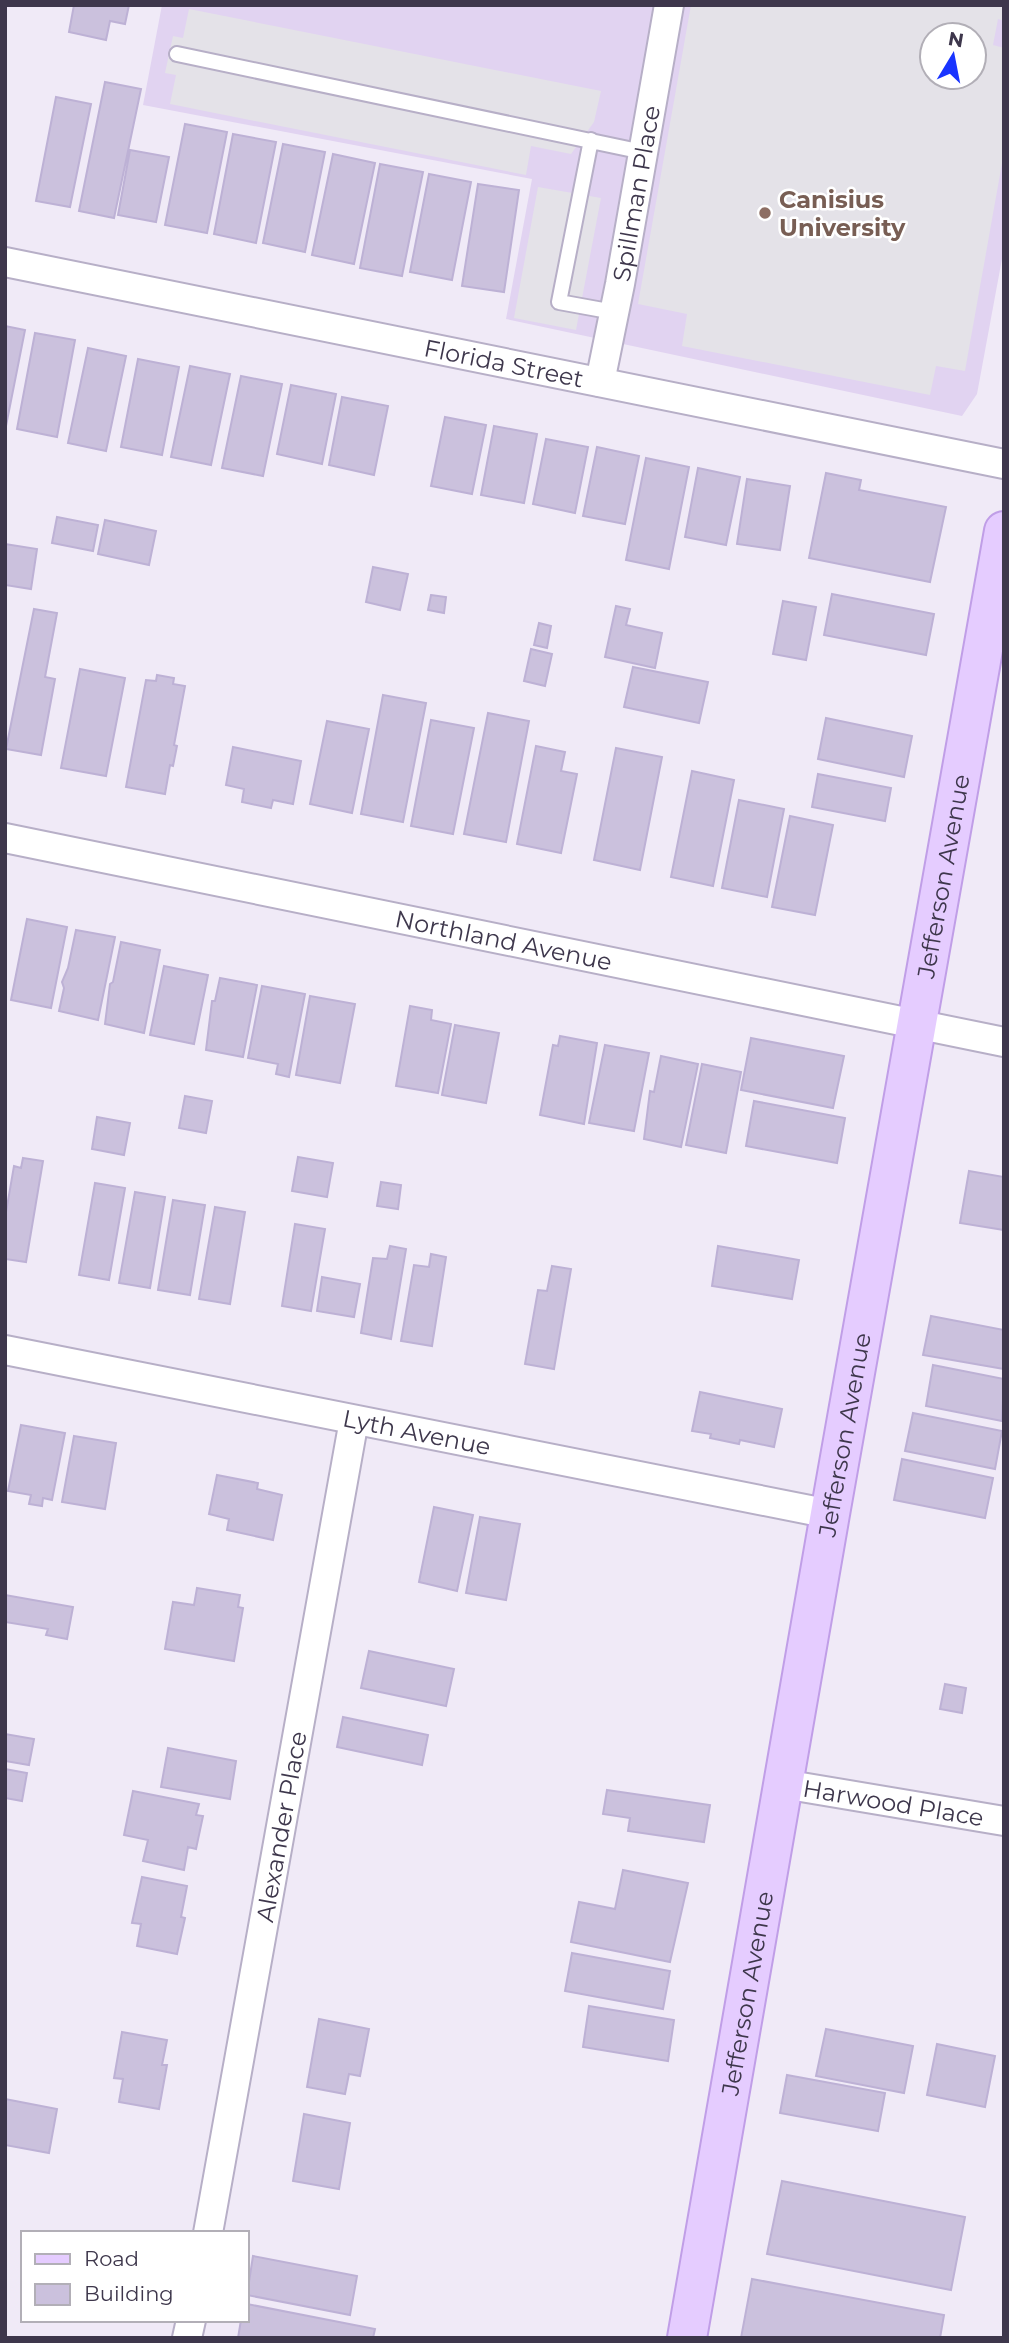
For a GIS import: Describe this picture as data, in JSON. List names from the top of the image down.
{
  "streets": {
    "street": [
      "Spillman Place",
      "Florida Street",
      "Jefferson Avenue",
      "Northland Avenue",
      "Lyth Avenue",
      "Harwood Place",
      "Alexander Place"
    ]
  },
  "crossings": [
    ["Spillman Place", "Florida Street"],
    ["Jefferson Avenue", "Northland Avenue"],
    ["Jefferson Avenue", "Lyth Avenue"],
    ["Jefferson Avenue", "Harwood Place"],
    ["Lyth Avenue", "Alexander Place"]
  ],
  "places": ["Canisius University"],
  "legend": ["Road", "Building"],
  "north": "top"
}
